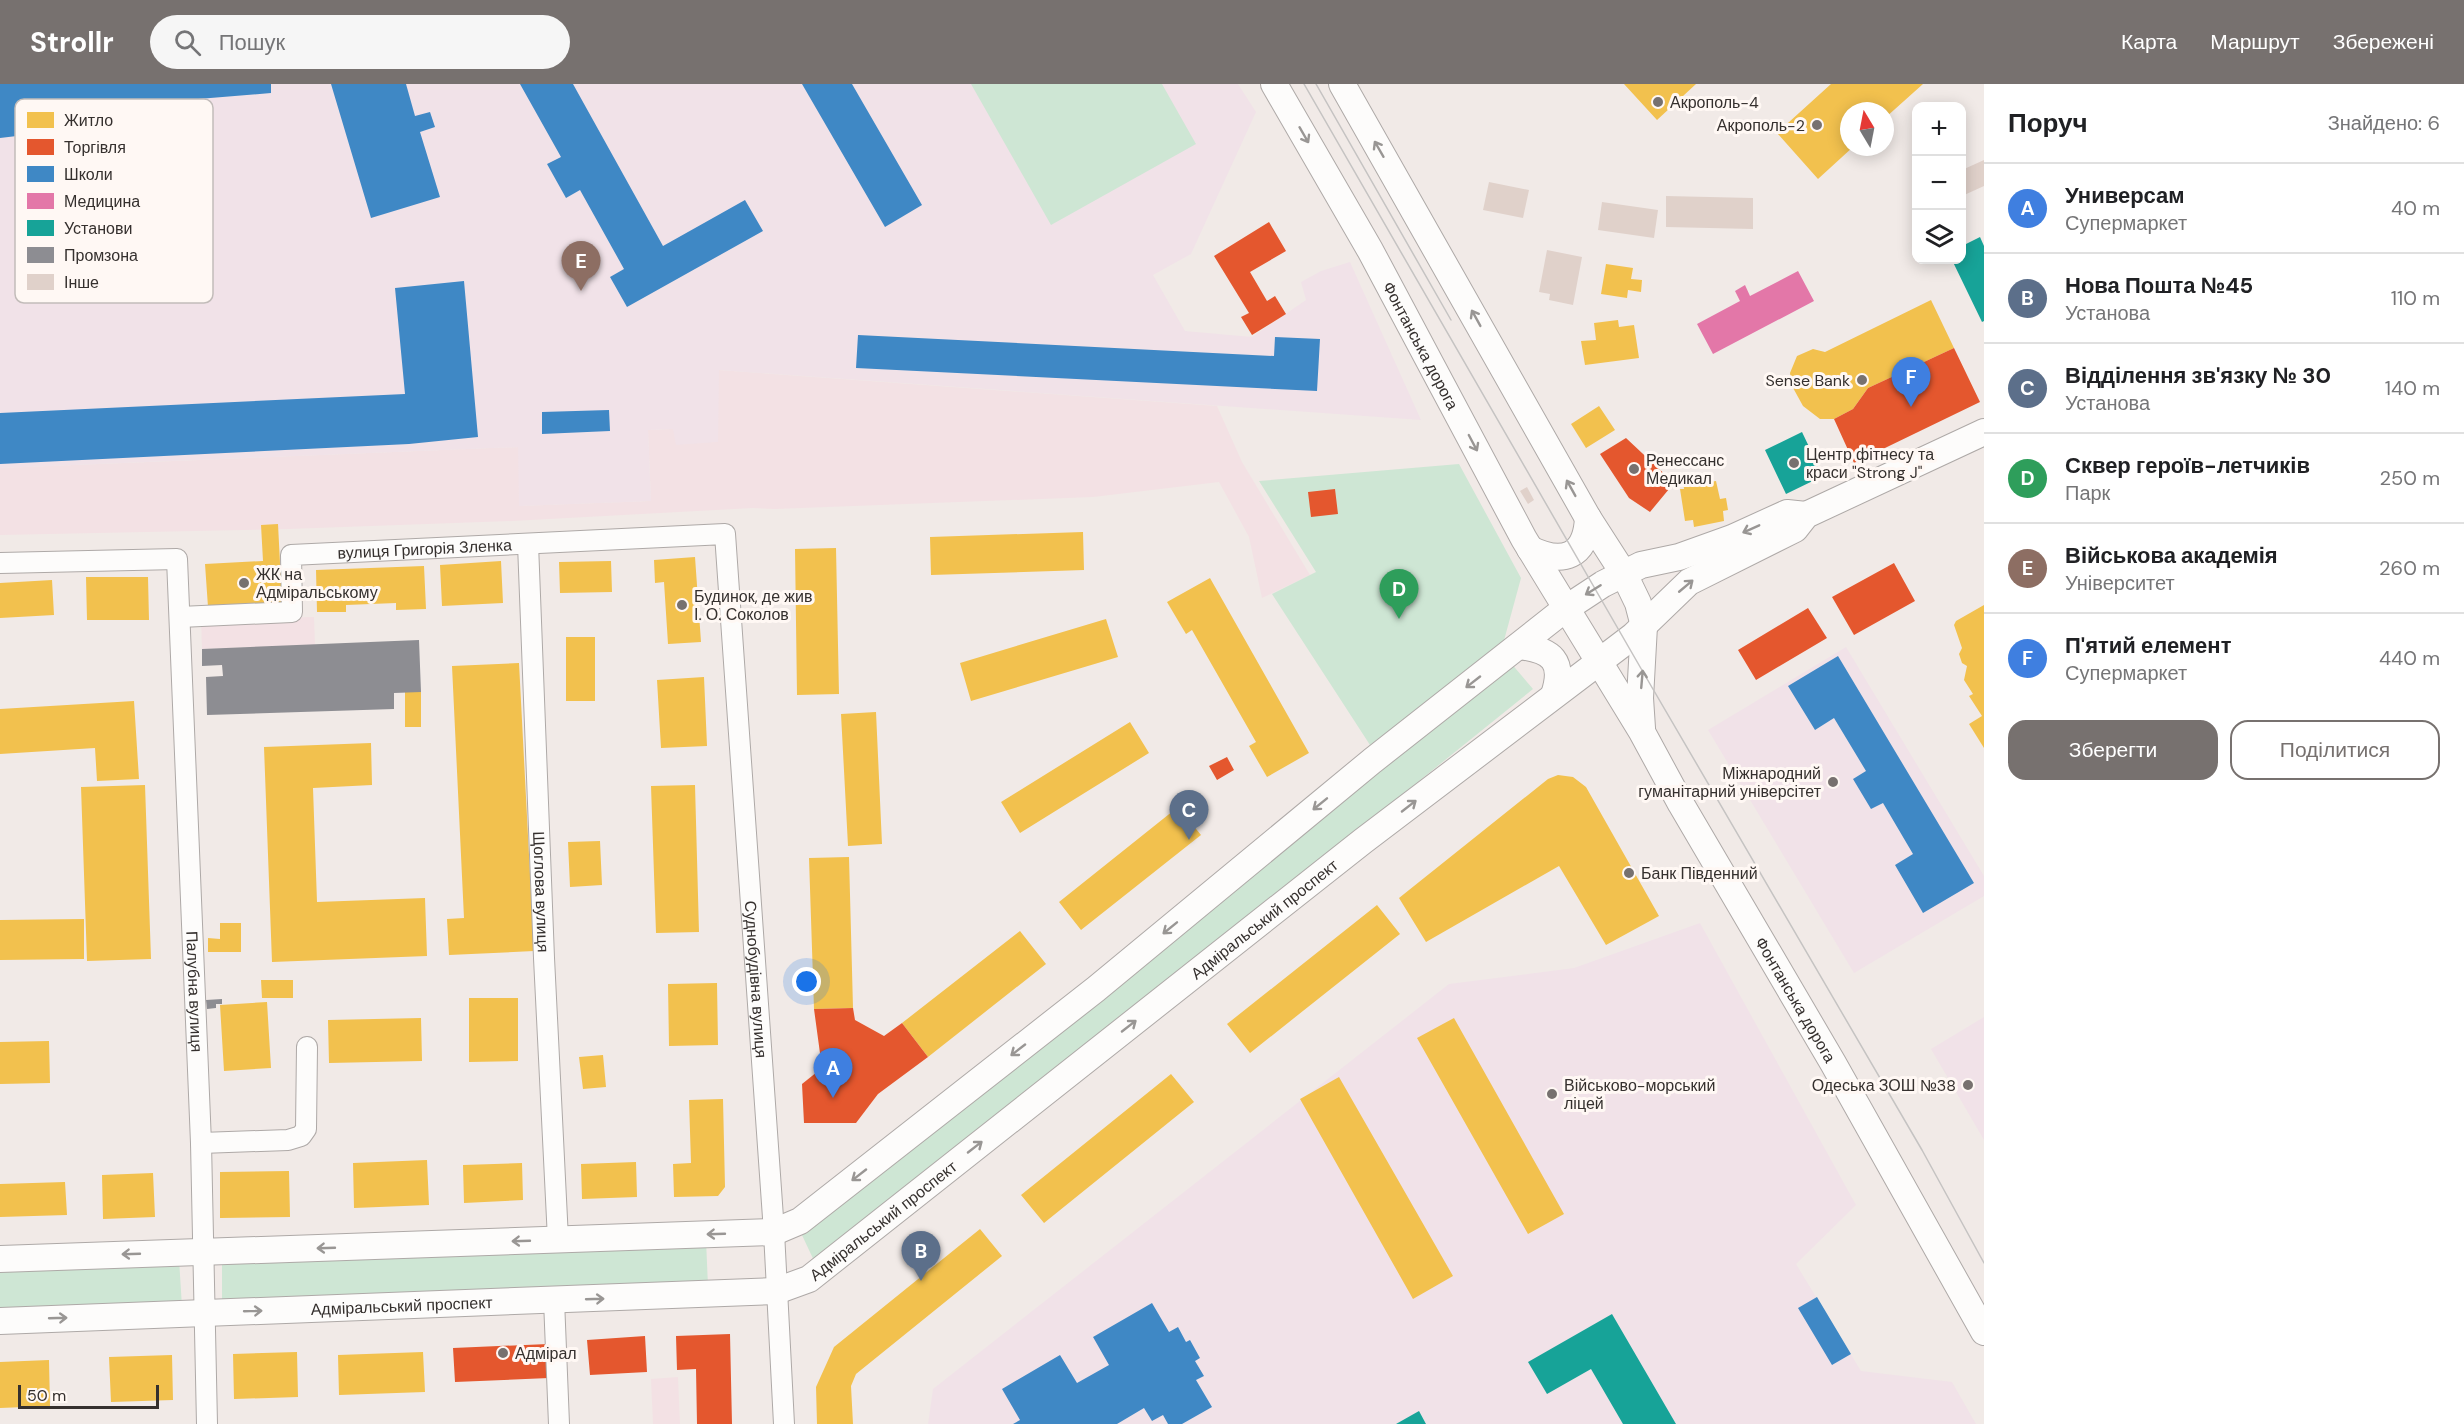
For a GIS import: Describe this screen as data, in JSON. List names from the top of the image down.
{
  "streets": {
    "main road": ["Фонтанська дорога", "Адміральський проспект"],
    "street": [
      "вулиця Григорія Зленка",
      "Щоглова вулиця",
      "Суднобудівна вулиця",
      "Палубна вулиця"
    ]
  },
  "crossings": [
    ["Фонтанська дорога", "Адміральський проспект"],
    ["вулиця Григорія Зленка", "Щоглова вулиця"],
    ["вулиця Григорія Зленка", "Суднобудівна вулиця"],
    ["вулиця Григорія Зленка", "Палубна вулиця"],
    ["Адміральський проспект", "Суднобудівна вулиця"],
    ["Адміральський проспект", "Палубна вулиця"]
  ],
  "places": [
    "Акрополь-4",
    "Акрополь-2",
    "Sense Bank",
    "Центр фітнесу та краси \"Strong J\"",
    "Ренессанс Медикал",
    "ЖК на Адміральському",
    "Будинок, де жив І. О. Соколов",
    "Міжнародний гуманітарний універсітет",
    "Банк Південний",
    "Одеська ЗОШ №38",
    "Військово-морський ліцей",
    "Адмірал"
  ],
  "legend": [
    "Житло",
    "Торгівля",
    "Школи",
    "Медицина",
    "Установи",
    "Промзона",
    "Інше"
  ],
  "scale_bar": "50 m",
  "north": "top",
  "page": {
    "header": "Strollr",
    "search": "Пошук",
    "nav": ["Карта", "Маршрут", "Збережені"],
    "heading": ["Поруч", "Знайдено: 6"],
    "map_buttons": ["+", "−"],
    "list": [
      {
        "mark": "A",
        "name": "Универсам",
        "note": "Супермаркет",
        "value": "40 m"
      },
      {
        "mark": "B",
        "name": "Нова Пошта №45",
        "note": "Установа",
        "value": "110 m"
      },
      {
        "mark": "C",
        "name": "Відділення зв'язку № 30",
        "note": "Установа",
        "value": "140 m"
      },
      {
        "mark": "D",
        "name": "Сквер героїв-летчиків",
        "note": "Парк",
        "value": "250 m"
      },
      {
        "mark": "E",
        "name": "Військова академія",
        "note": "Університет",
        "value": "260 m"
      },
      {
        "mark": "F",
        "name": "П'ятий елемент",
        "note": "Супермаркет",
        "value": "440 m"
      }
    ],
    "pins": [
      "E",
      "F",
      "D",
      "C",
      "A",
      "B"
    ],
    "buttons": ["Зберегти", "Поділитися"],
    "scale": "50 m"
  }
}
